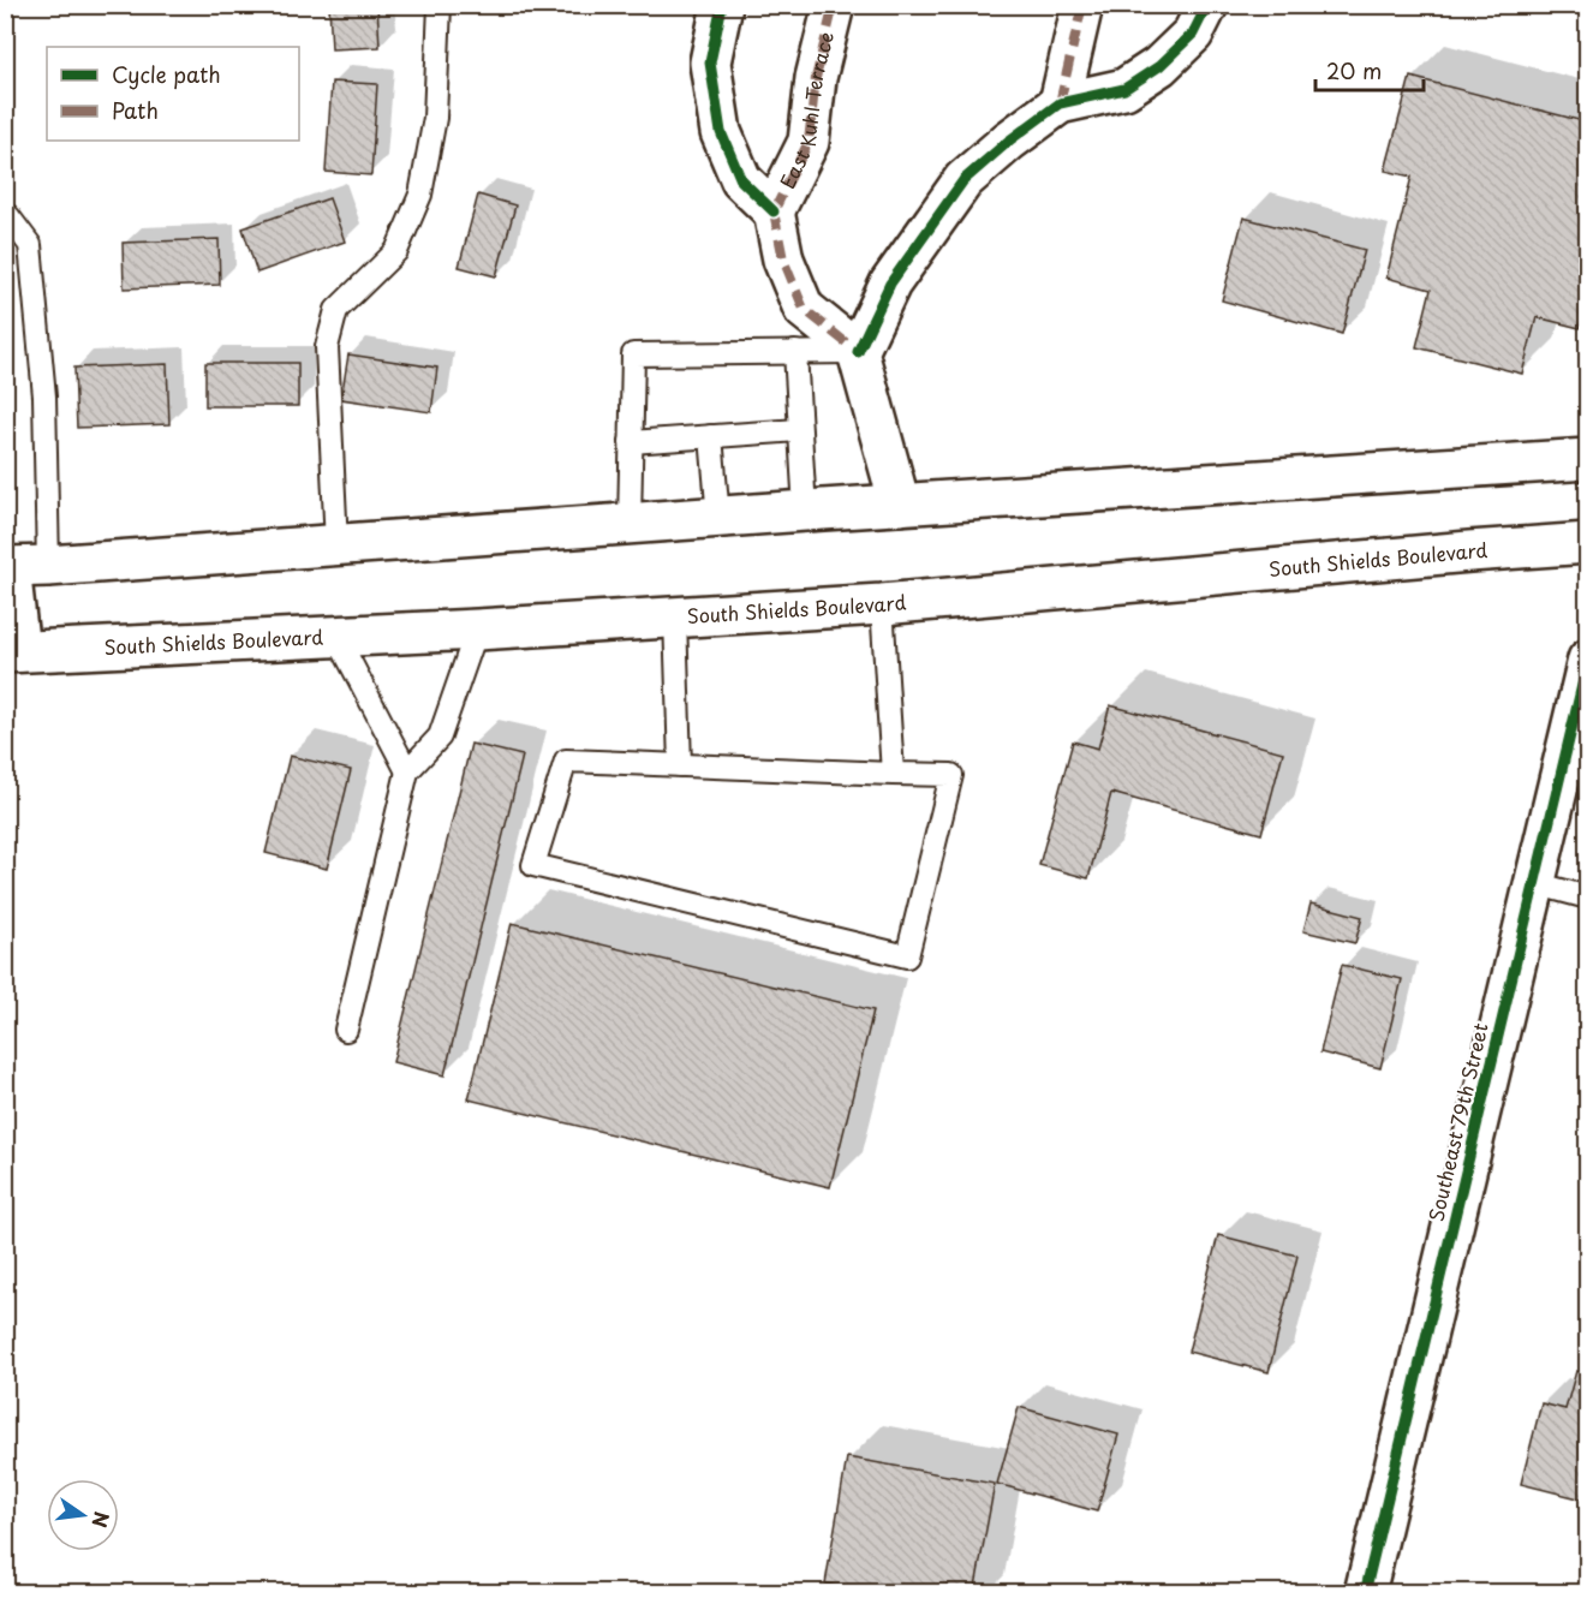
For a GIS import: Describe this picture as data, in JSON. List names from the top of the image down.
{
  "streets": {
    "main road": ["East Kuhl Terrace", "South Shields Boulevard", "Southeast 79th Street"]
  },
  "legend": ["Cycle path", "Path"],
  "scale_bar": "20 m",
  "north": "right"
}
